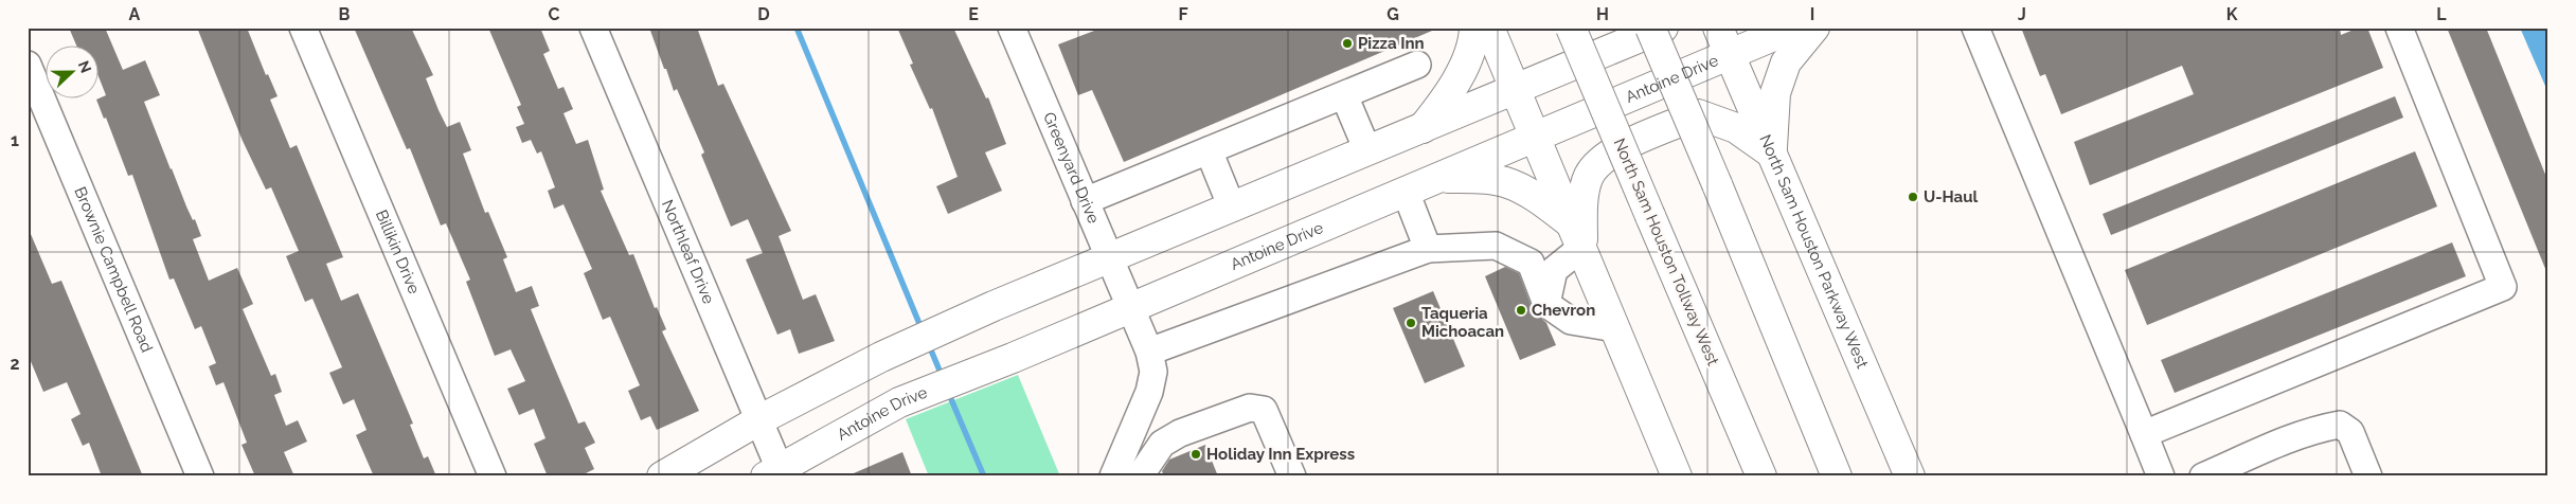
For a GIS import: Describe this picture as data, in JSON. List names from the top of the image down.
{
  "streets": {
    "main road": ["Antoine Drive", "North Sam Houston Tollway West", "North Sam Houston Parkway West"],
    "street": [
      "Greenyard Drive",
      "Billikin Drive",
      "Northleaf Drive",
      "Brownie Campbell Road"
    ]
  },
  "crossings": [
    ["Antoine Drive", "Greenyard Drive"],
    ["Antoine Drive", "Northleaf Drive"],
    ["Antoine Drive", "North Sam Houston Parkway West"]
  ],
  "places": [
    "Pizza Inn",
    "U-Haul",
    "Chevron",
    "Taqueria Michoacan",
    "Holiday Inn Express"
  ],
  "north": "right",
  "grid": {
    "columns": [
      "A",
      "B",
      "C",
      "D",
      "E",
      "F",
      "G",
      "H",
      "I",
      "J",
      "K",
      "L"
    ],
    "rows": ["1", "2"]
  }
}
